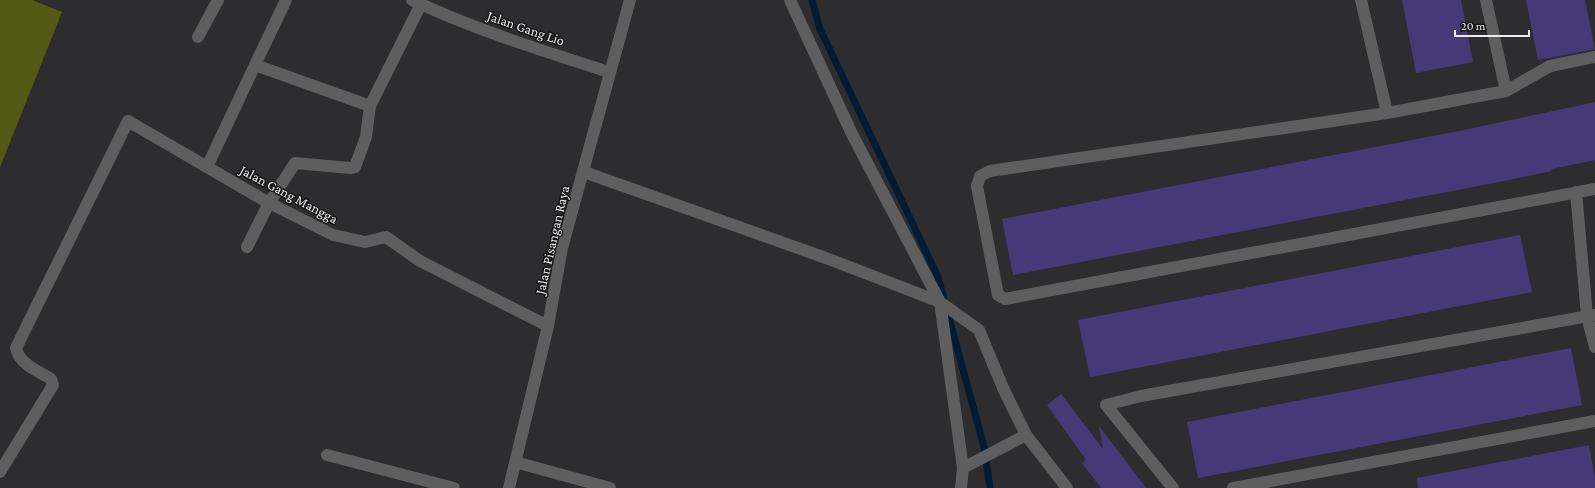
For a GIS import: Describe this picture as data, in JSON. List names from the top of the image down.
{
  "streets": {
    "street": ["Jalan Gang Lio", "Jalan Gang Mangga", "Jalan Pisangan Raya"]
  },
  "crossings": [
    ["Jalan Gang Lio", "Jalan Pisangan Raya"],
    ["Jalan Gang Mangga", "Jalan Pisangan Raya"]
  ],
  "scale_bar": "20 m"
}
